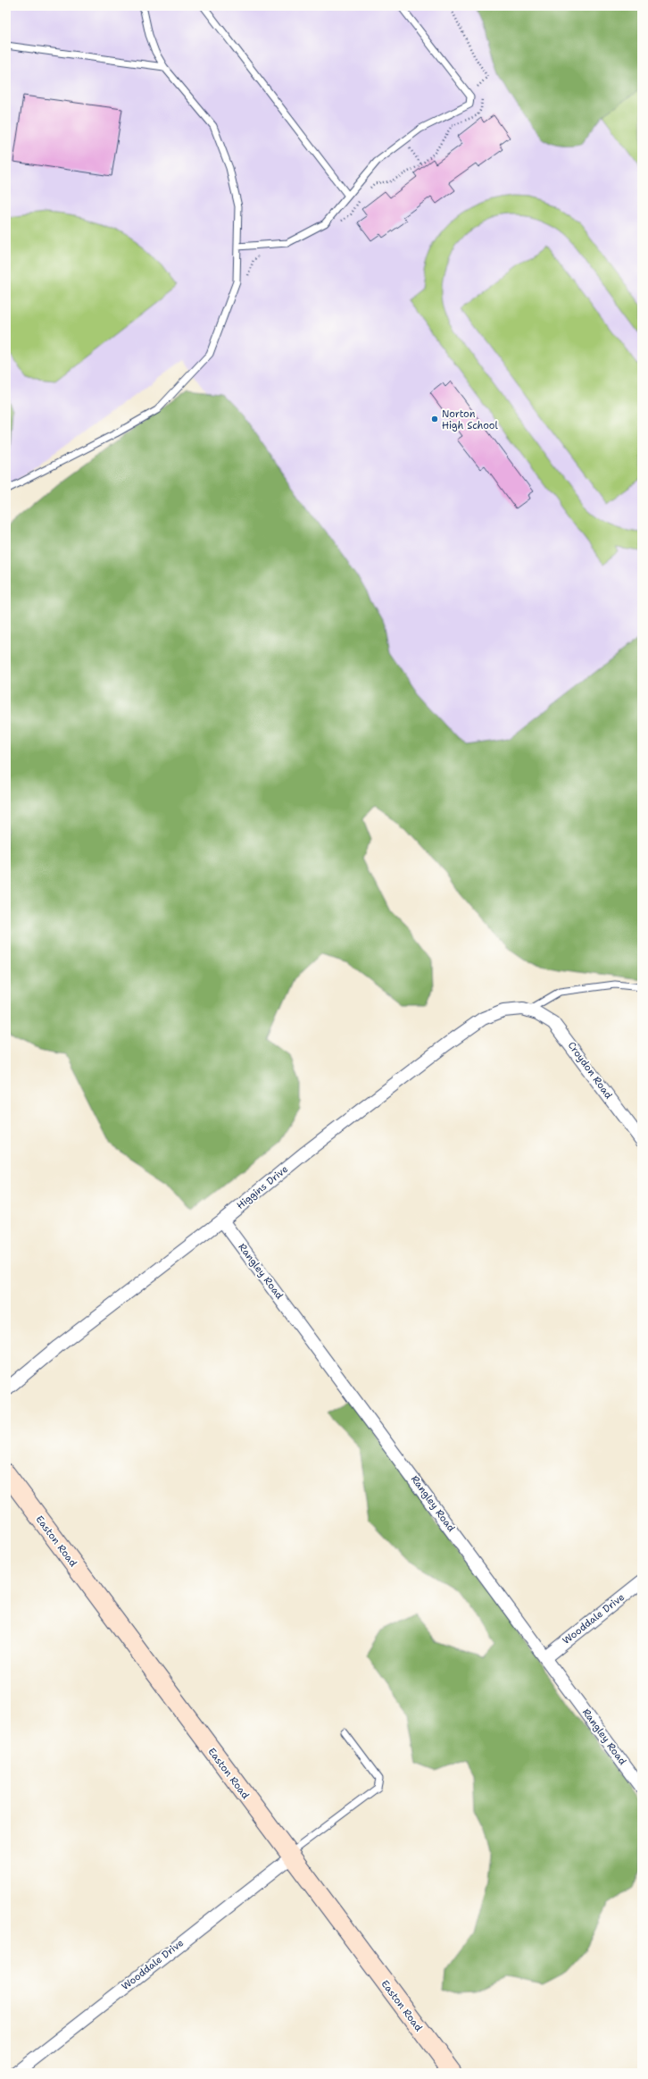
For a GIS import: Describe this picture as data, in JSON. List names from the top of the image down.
{
  "streets": {
    "street": [
      "Croydon Road",
      "Higgins Drive",
      "Rangley Road",
      "Easton Road",
      "Wooddale Drive"
    ]
  },
  "crossings": [
    ["Croydon Road", "Higgins Drive"],
    ["Higgins Drive", "Rangley Road"],
    ["Rangley Road", "Wooddale Drive"],
    ["Easton Road", "Wooddale Drive"]
  ],
  "places": ["Norton High School"]
}
